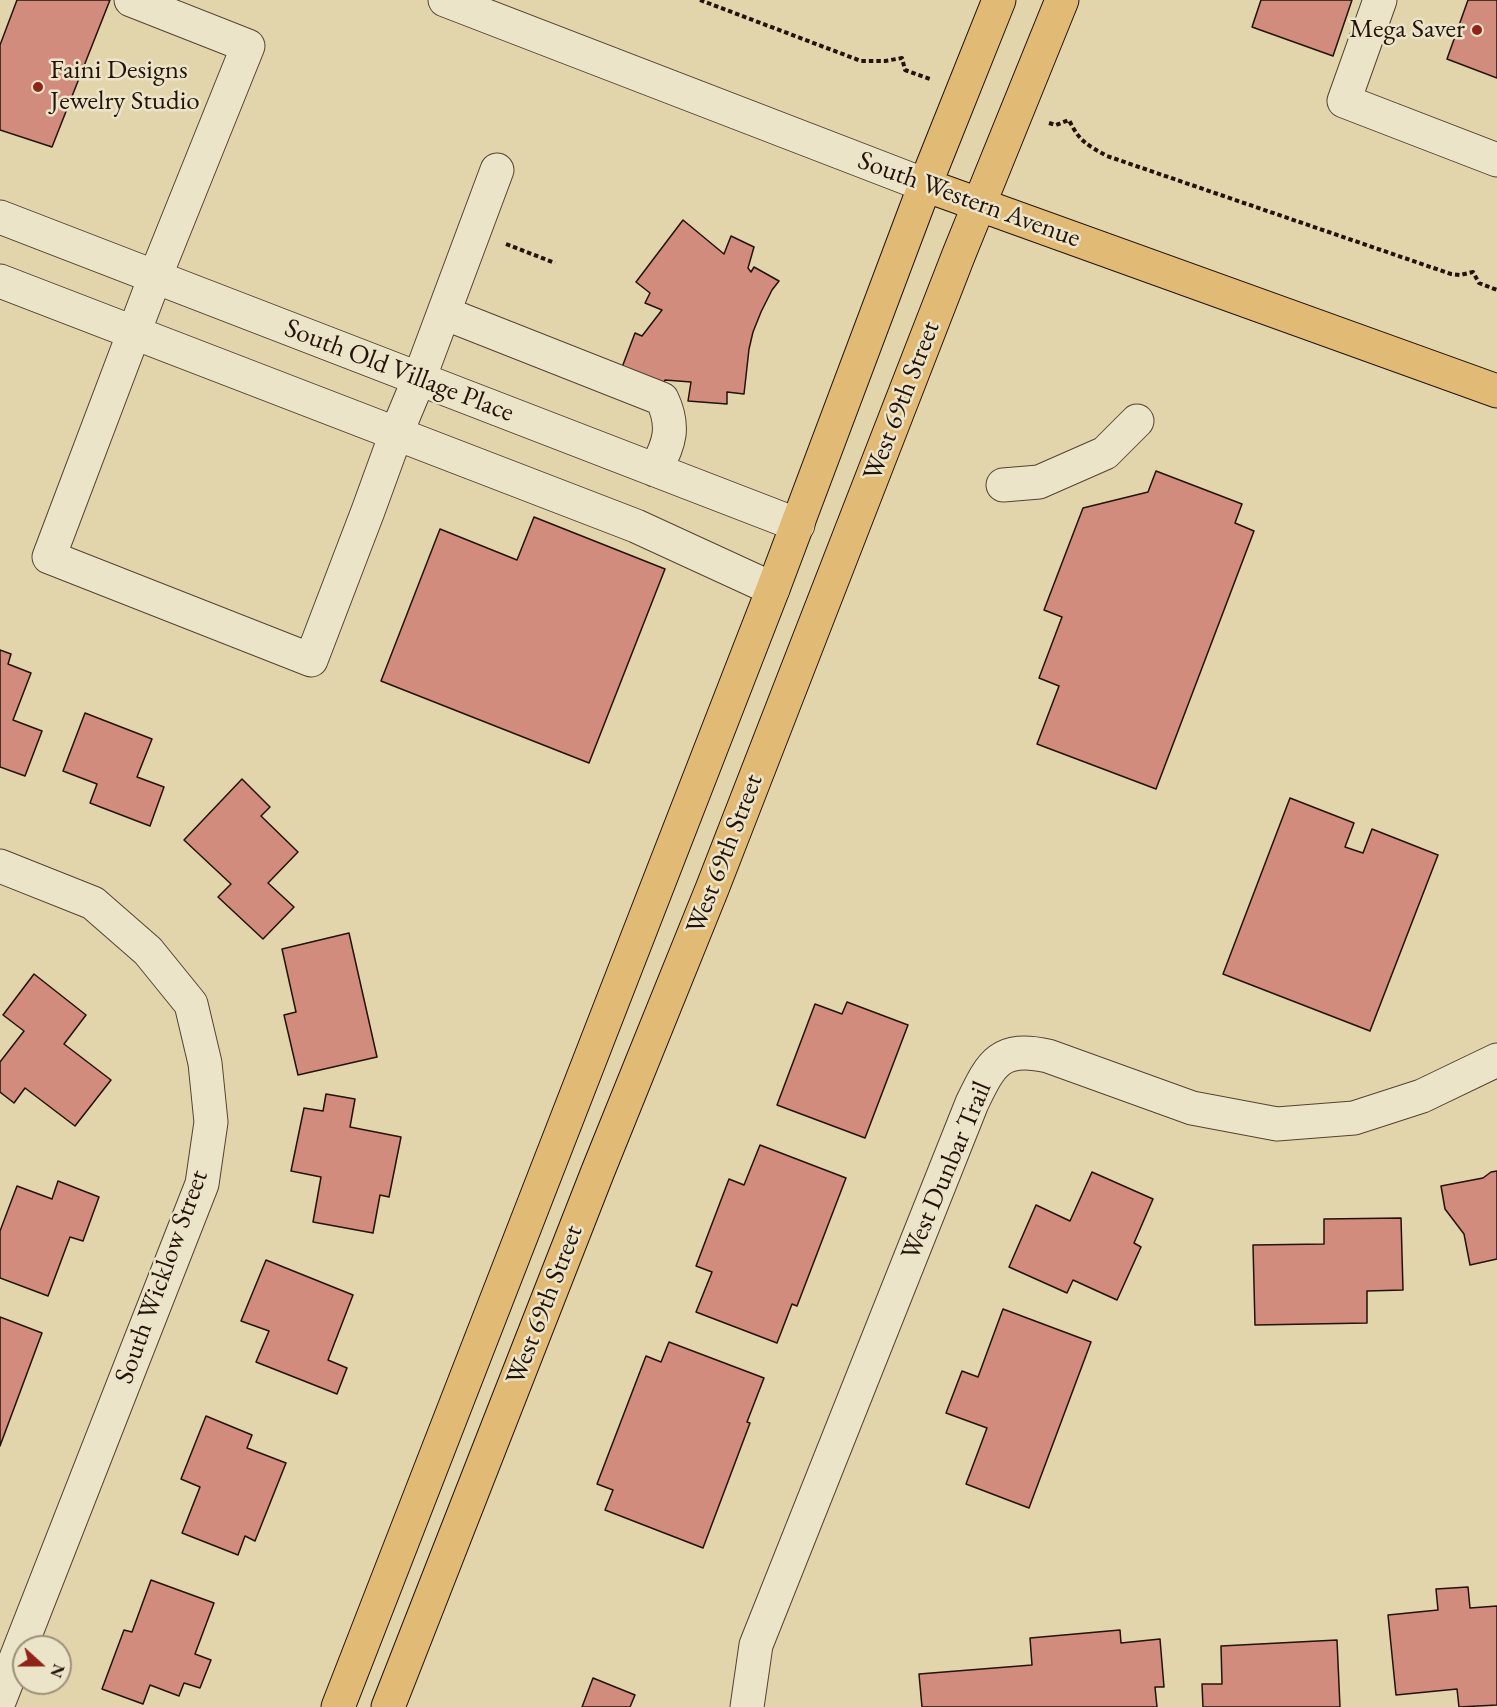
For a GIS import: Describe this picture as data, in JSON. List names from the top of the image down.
{
  "streets": {
    "main road": ["South Western Avenue", "West 69th Street"],
    "street": ["South Old Village Place", "West Dunbar Trail", "South Wicklow Street"]
  },
  "crossings": [
    ["South Western Avenue", "West 69th Street"],
    ["South Old Village Place", "West 69th Street"]
  ],
  "places": ["Mega Saver", "Faini Designs Jewelry Studio"],
  "north": "right"
}
